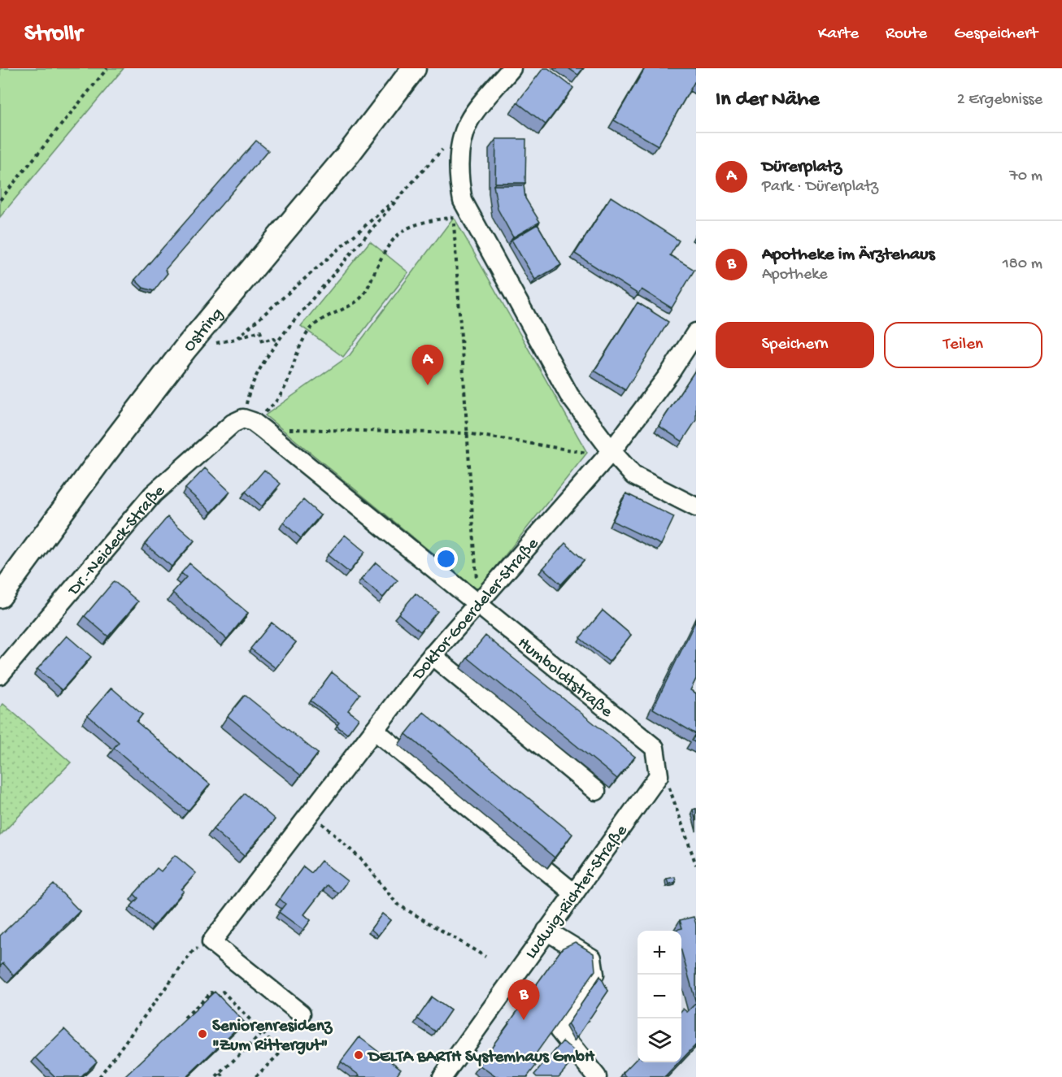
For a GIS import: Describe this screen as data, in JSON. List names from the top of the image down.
{
  "streets": {
    "main road": ["Ostring"],
    "street": [
      "Dr.-Neideck-Straße",
      "Doktor-Goerdeler-Straße",
      "Humboldtstraße",
      "Ludwig-Richter-Straße"
    ]
  },
  "crossings": [
    ["Dr.-Neideck-Straße", "Humboldtstraße"],
    ["Doktor-Goerdeler-Straße", "Humboldtstraße"],
    ["Humboldtstraße", "Ludwig-Richter-Straße"]
  ],
  "places": ["Seniorenresidenz \"Zum Rittergut\"", "DELTA BARTH Systemhaus GmbH"],
  "page": {
    "header": "Strollr",
    "nav": ["Karte", "Route", "Gespeichert"],
    "heading": ["In der Nähe", "2 Ergebnisse"],
    "list": [
      {
        "mark": "A",
        "name": "Dürerplatz",
        "note": "Park · Dürerplatz",
        "value": "70 m"
      },
      {
        "mark": "B",
        "name": "Apotheke im Ärztehaus",
        "note": "Apotheke",
        "value": "180 m"
      }
    ],
    "buttons": ["Speichern", "Teilen"],
    "pins": ["A", "B"],
    "map_buttons": ["+", "−"]
  }
}
